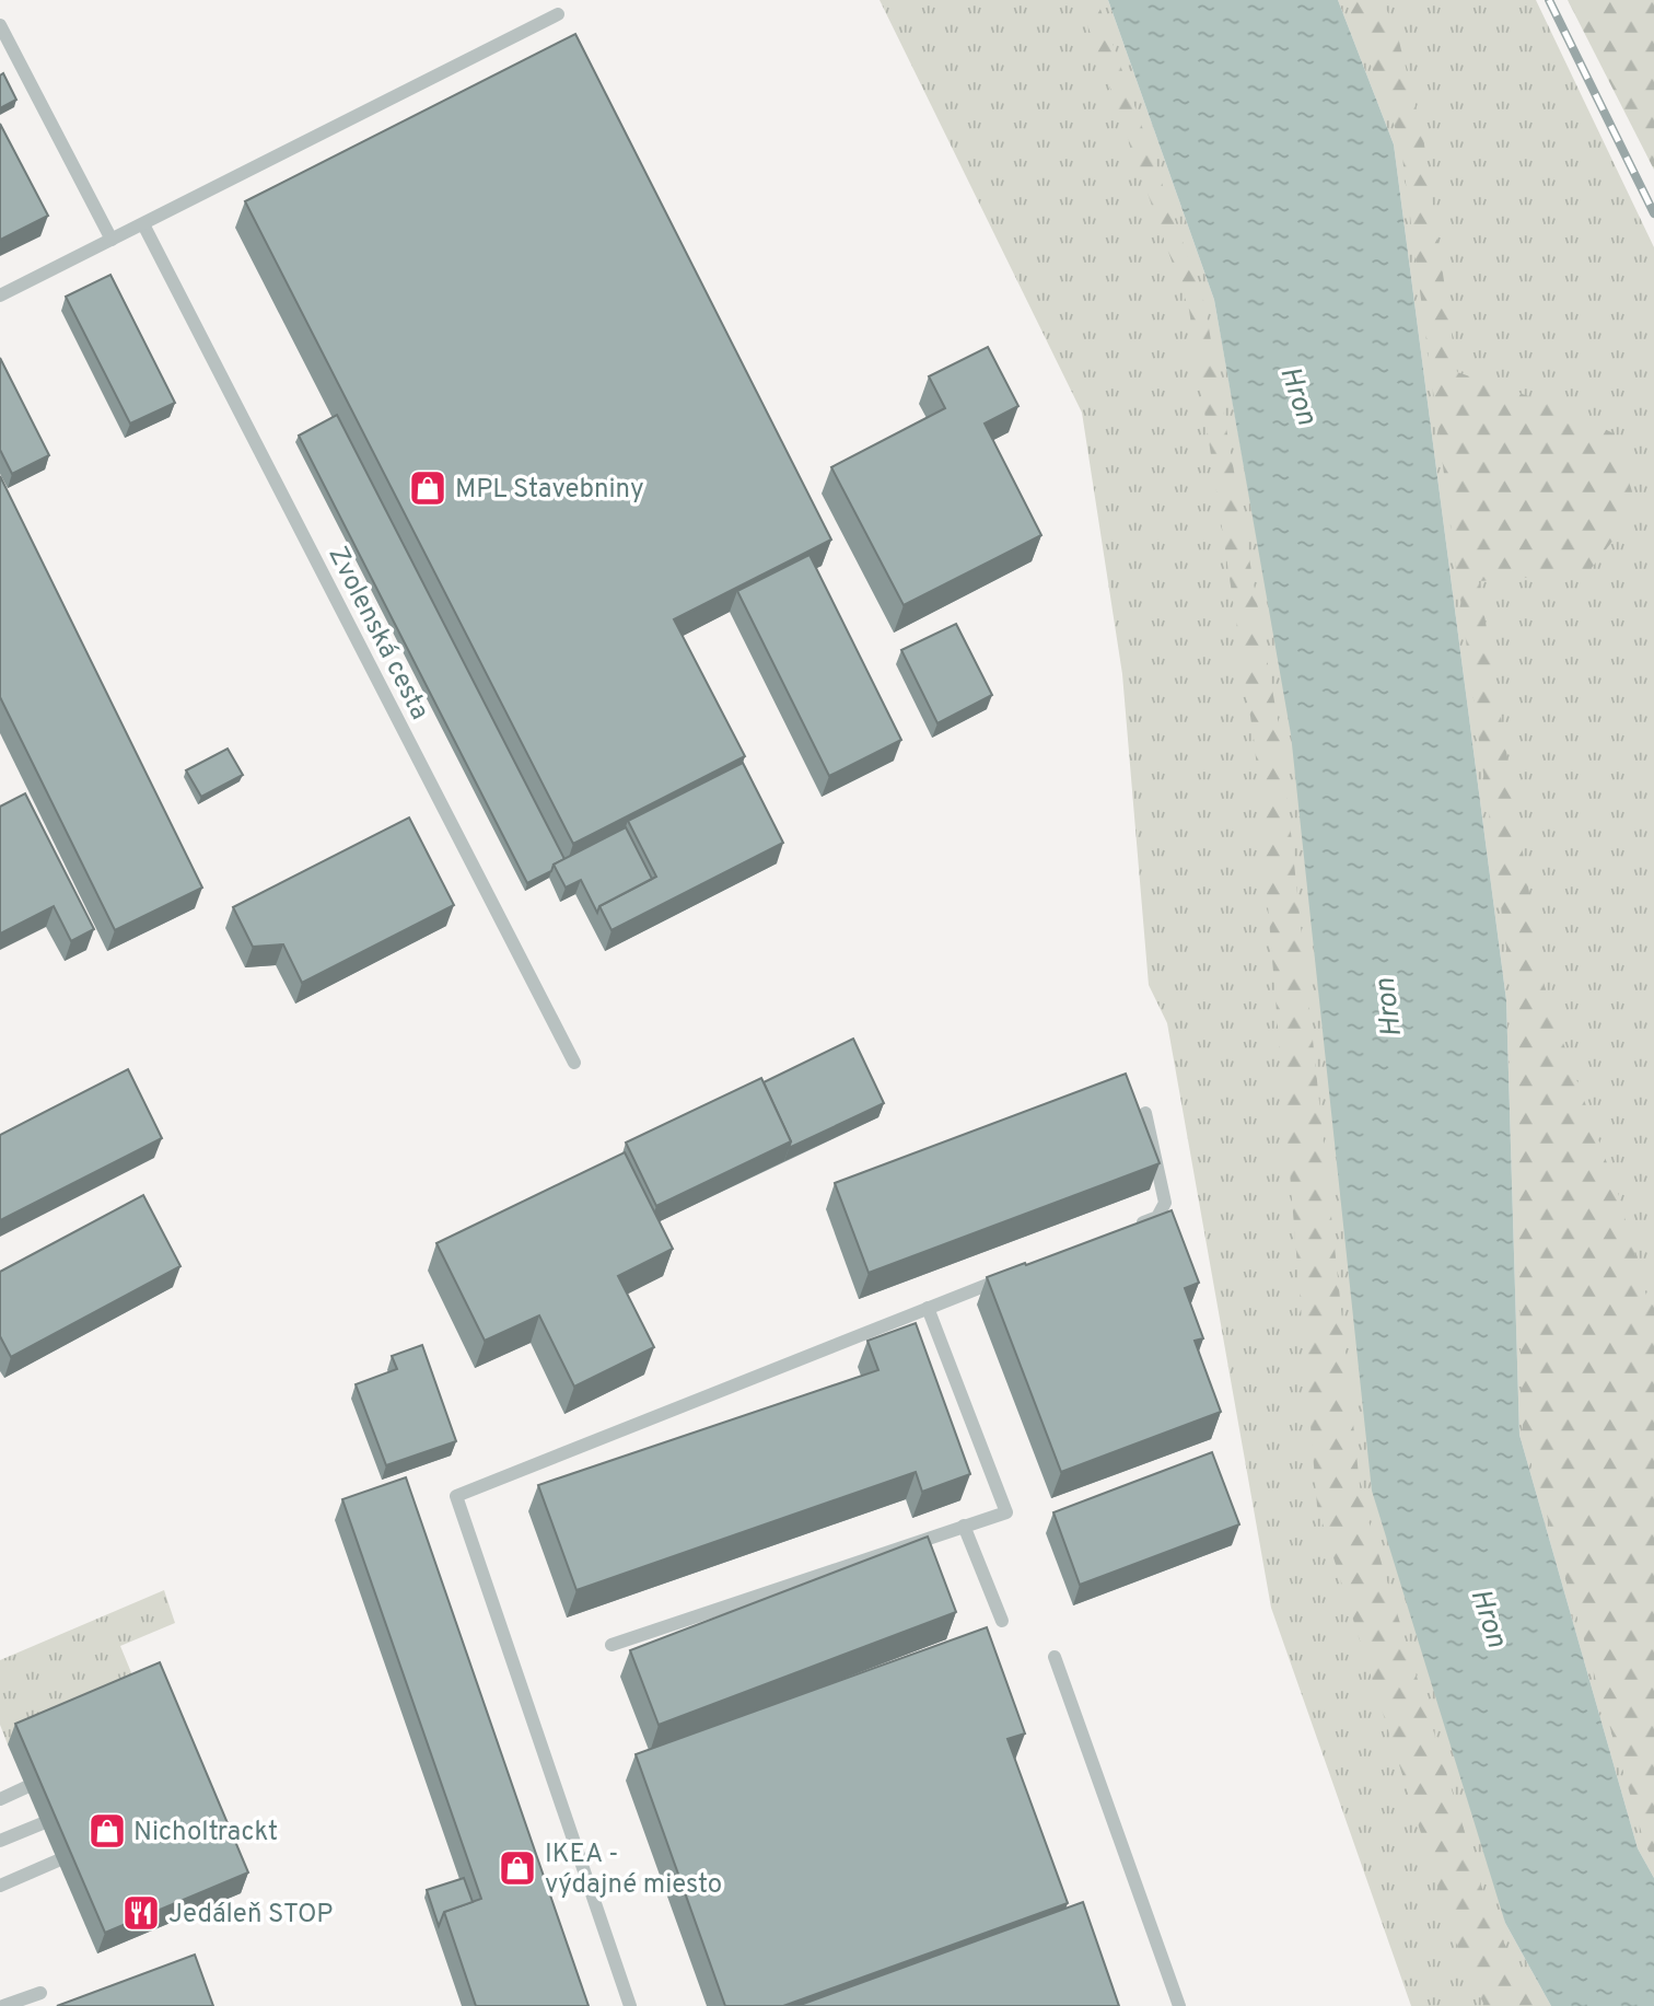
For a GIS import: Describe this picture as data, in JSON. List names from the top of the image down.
{
  "streets": {
    "lane": ["Zvolenská cesta"]
  },
  "water": ["Hron"],
  "places": {
    "shop": ["MPL Stavebniny", "Nicholtrackt", "IKEA - výdajné miesto"],
    "restaurant": ["Jedáleň STOP"]
  }
}
